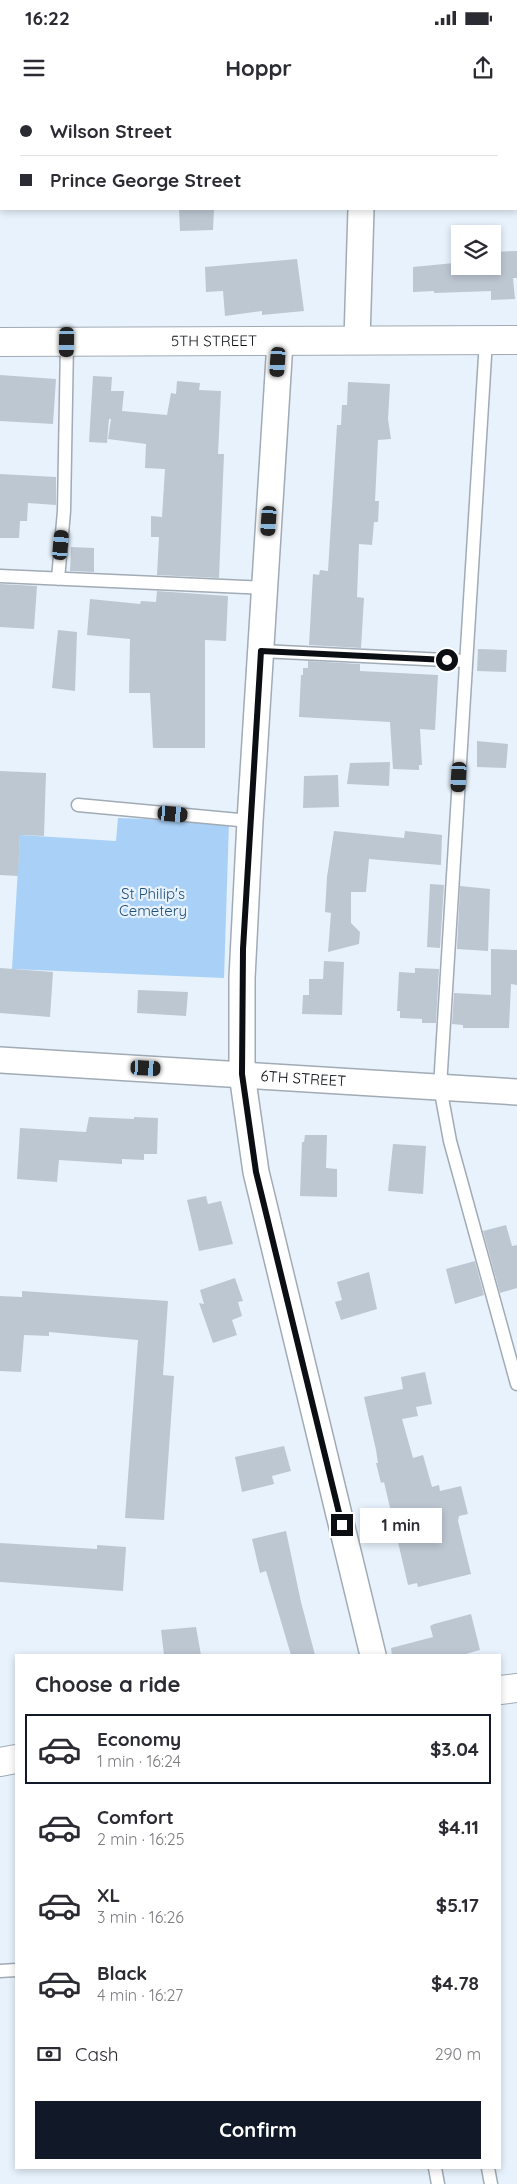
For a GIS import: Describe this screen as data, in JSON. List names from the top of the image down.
{
  "streets": {
    "street": ["5TH STREET", "6TH STREET"]
  },
  "parks": ["St Philip's Cemetery"],
  "page": {
    "status": "16:22",
    "header": "Hoppr",
    "banner": ["Wilson Street", "Prince George Street"],
    "bubble": "1 min",
    "heading": "Choose a ride",
    "list": [
      {
        "name": "Economy",
        "note": "1 min · 16:24",
        "value": "$3.04"
      },
      {
        "name": "Comfort",
        "note": "2 min · 16:25",
        "value": "$4.11"
      },
      {
        "name": "XL",
        "note": "3 min · 16:26",
        "value": "$5.17"
      },
      {
        "name": "Black",
        "note": "4 min · 16:27",
        "value": "$4.78"
      }
    ],
    "pay": ["Cash", "290 m"],
    "buttons": "Confirm"
  }
}
